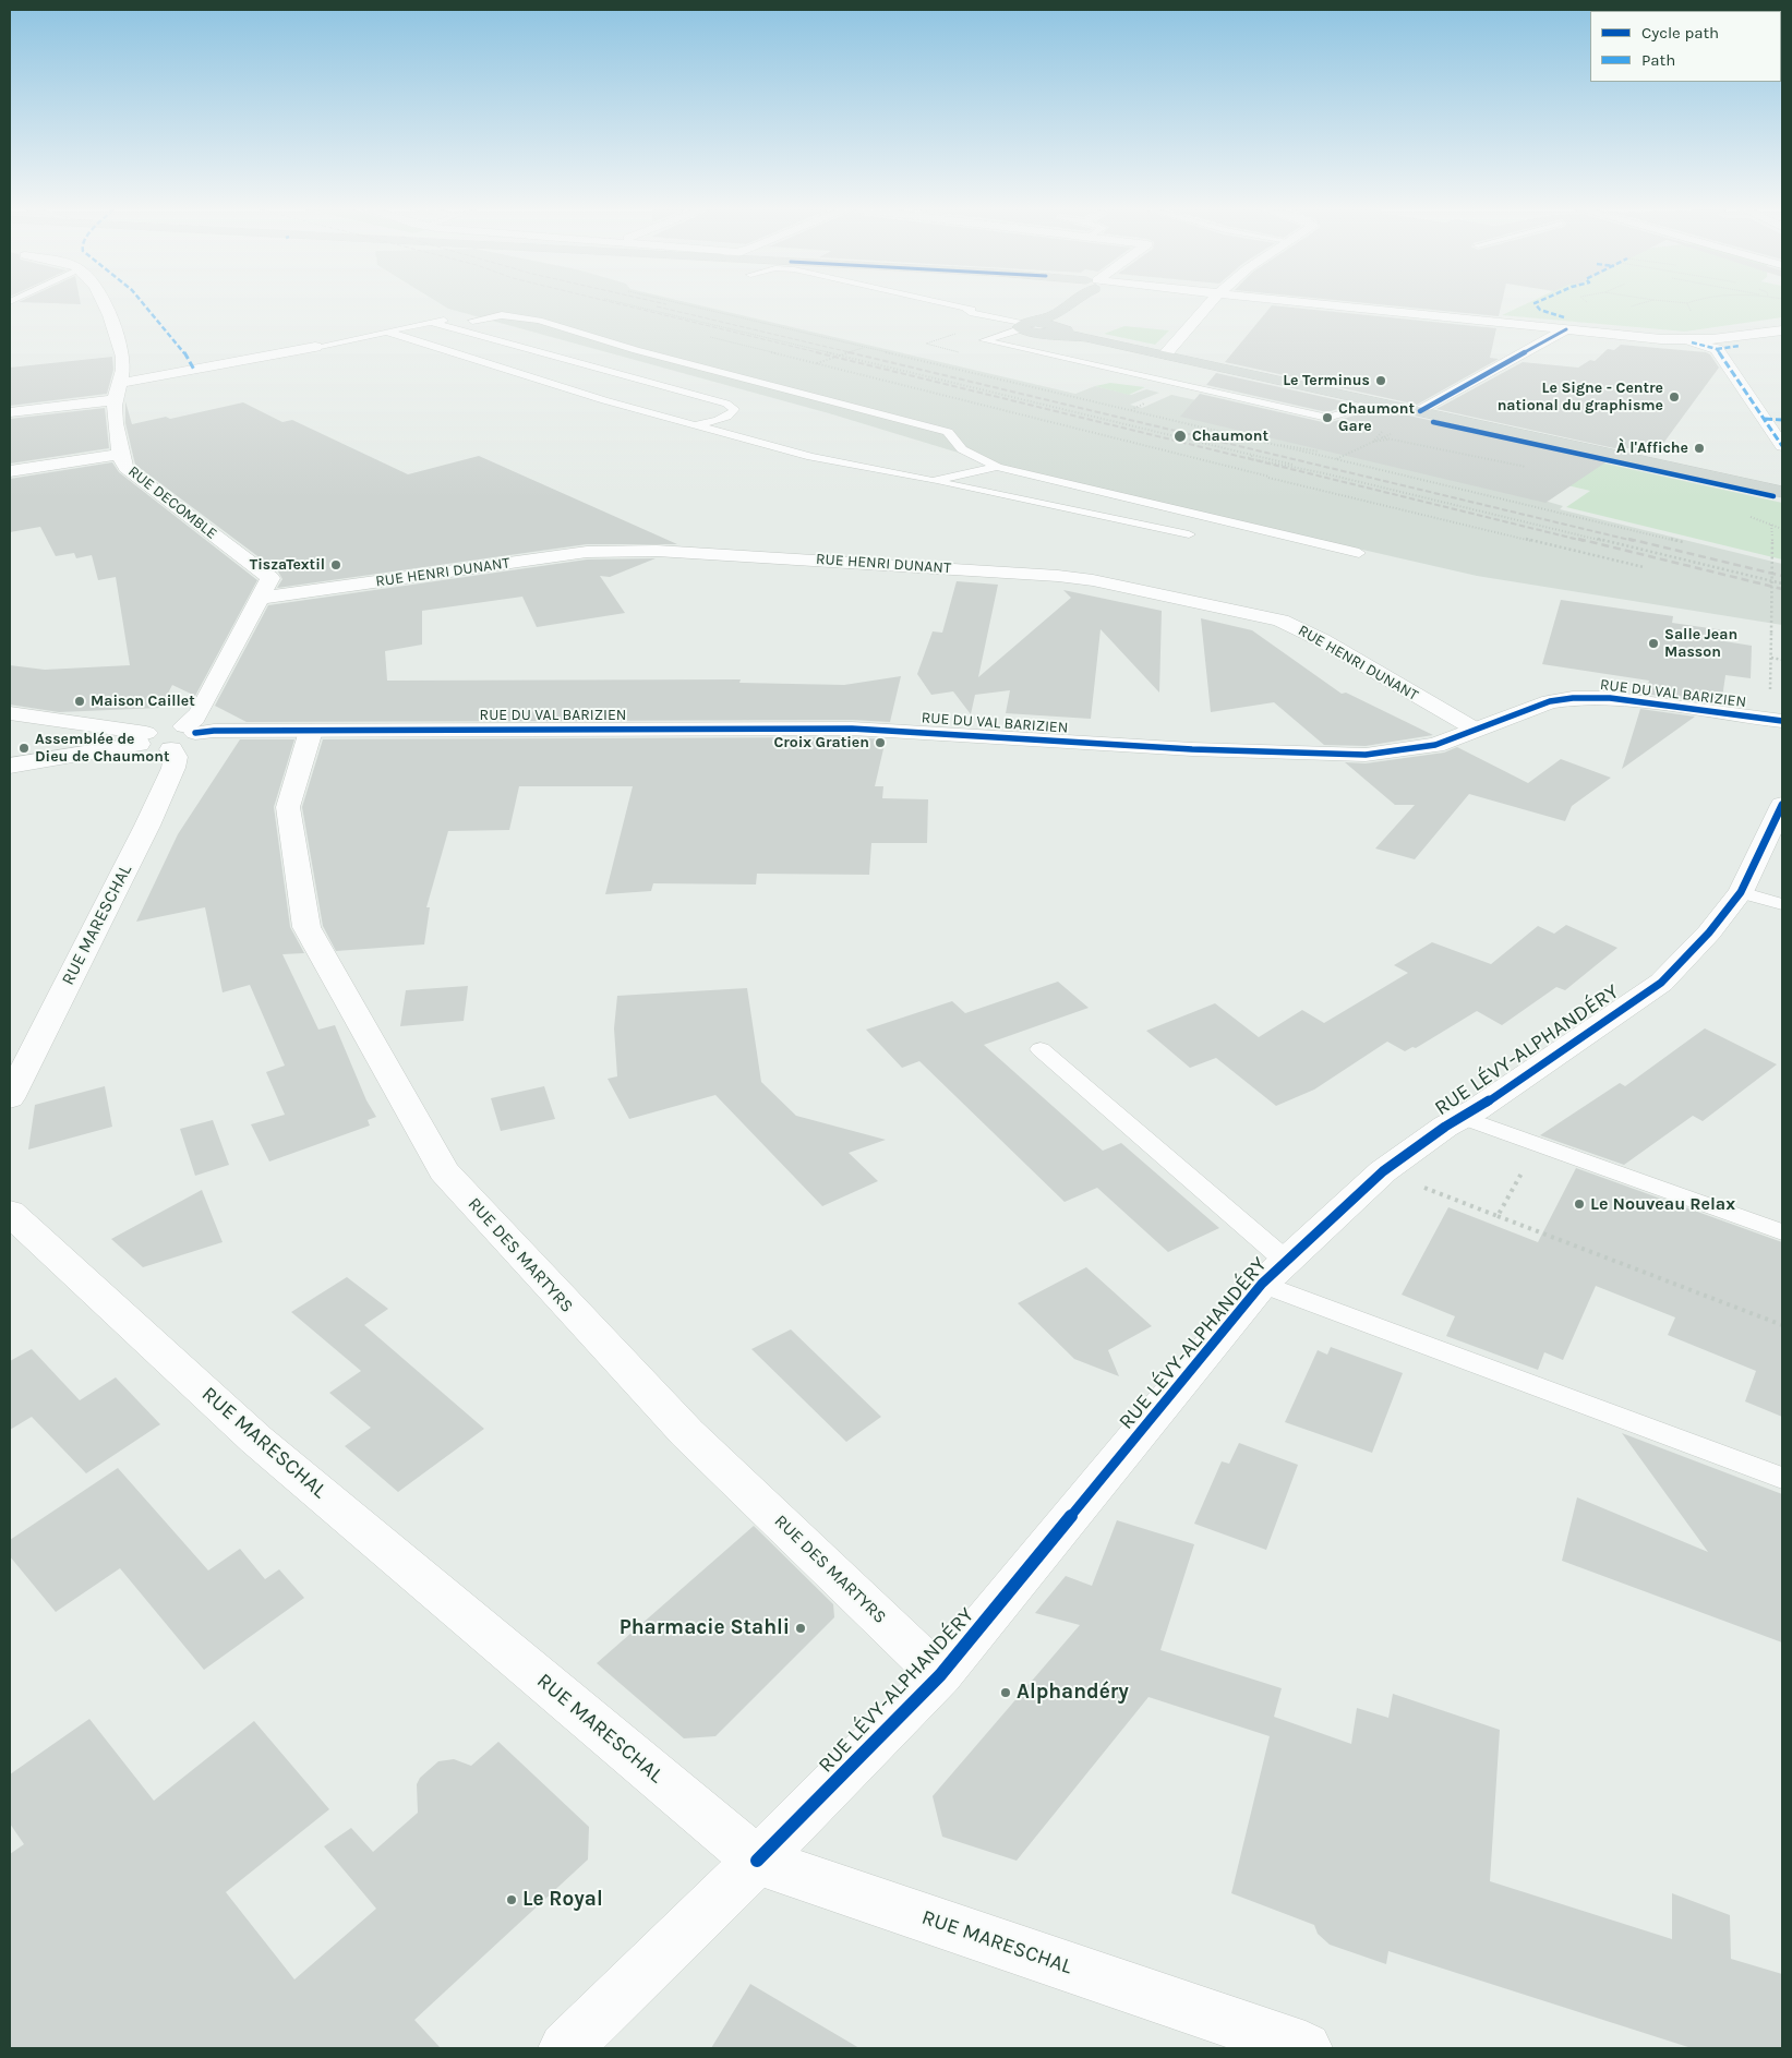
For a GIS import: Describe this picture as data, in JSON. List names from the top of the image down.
{
  "streets": {
    "street": [
      "RUE DECOMBLE",
      "RUE HENRI DUNANT",
      "RUE DU VAL BARIZIEN",
      "RUE MARESCHAL",
      "RUE LÉVY-ALPHANDÉRY",
      "RUE DES MARTYRS"
    ]
  },
  "crossings": [
    ["RUE DECOMBLE", "RUE HENRI DUNANT"],
    ["RUE DECOMBLE", "RUE DU VAL BARIZIEN"],
    ["RUE DECOMBLE", "RUE MARESCHAL"],
    ["RUE HENRI DUNANT", "RUE DU VAL BARIZIEN"],
    ["RUE DU VAL BARIZIEN", "RUE MARESCHAL"],
    ["RUE DU VAL BARIZIEN", "RUE DES MARTYRS"],
    ["RUE MARESCHAL", "RUE LÉVY-ALPHANDÉRY"],
    ["RUE LÉVY-ALPHANDÉRY", "RUE DES MARTYRS"]
  ],
  "places": [
    "Le Terminus",
    "Le Signe - Centre national du graphisme",
    "Chaumont Gare",
    "Chaumont",
    "À l'Affiche",
    "TiszaTextil",
    "Salle Jean Masson",
    "Maison Caillet",
    "Croix Gratien",
    "Assemblée de Dieu de Chaumont",
    "Le Nouveau Relax",
    "Pharmacie Stahli",
    "Alphandéry",
    "Le Royal"
  ],
  "legend": ["Cycle path", "Path"]
}
